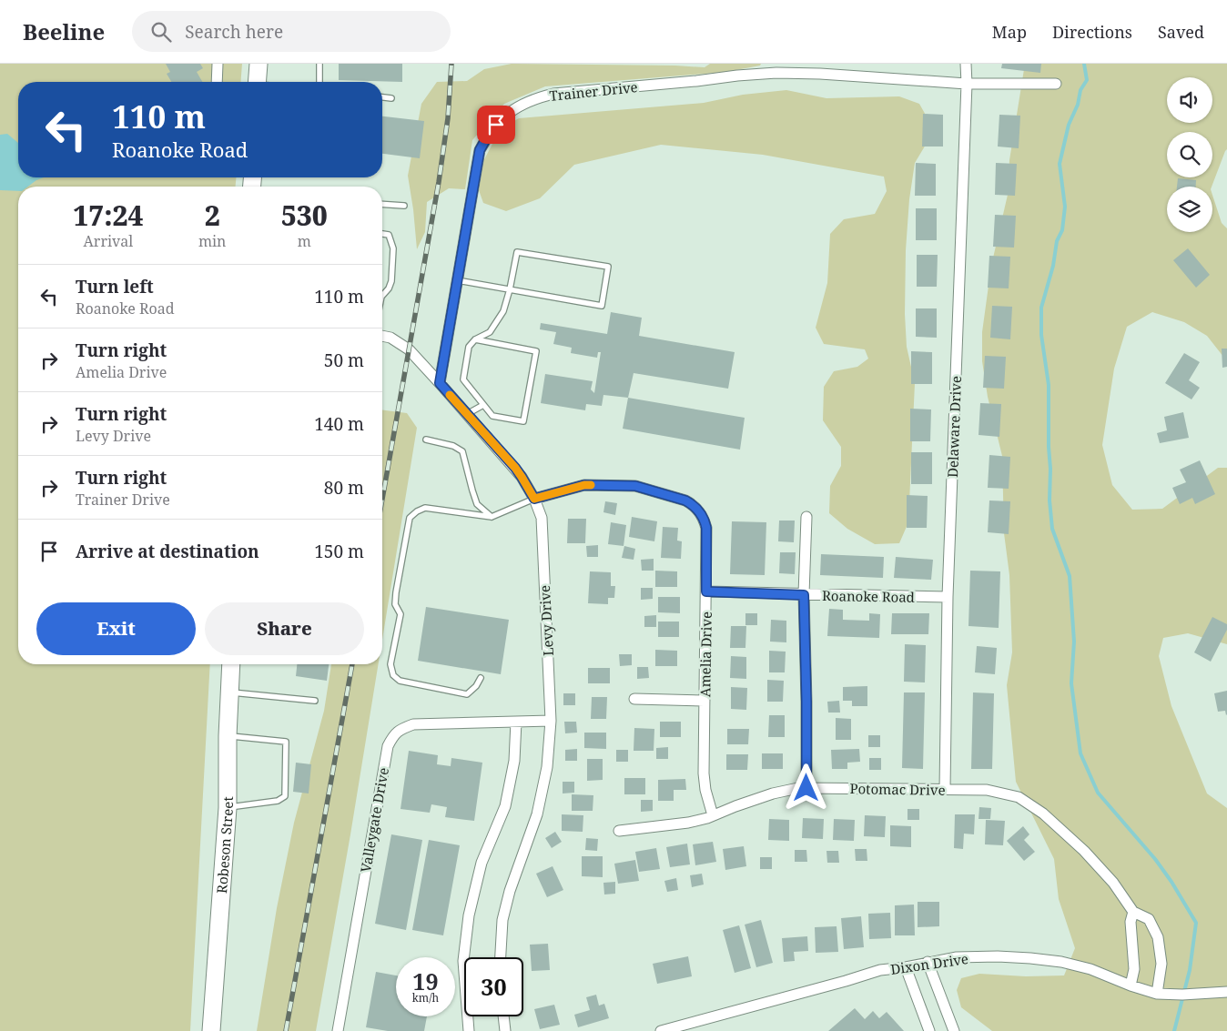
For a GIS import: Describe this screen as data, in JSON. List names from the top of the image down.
{
  "streets": {
    "main road": ["Robeson Street"],
    "street": [
      "Trainer Drive",
      "Delaware Drive",
      "Roanoke Road",
      "Levy Drive",
      "Amelia Drive",
      "Potomac Drive",
      "Valleygate Drive",
      "Dixon Drive"
    ]
  },
  "crossings": [
    ["Trainer Drive", "Delaware Drive"],
    ["Trainer Drive", "Levy Drive"],
    ["Delaware Drive", "Roanoke Road"],
    ["Delaware Drive", "Potomac Drive"],
    ["Roanoke Road", "Amelia Drive"],
    ["Levy Drive", "Amelia Drive"],
    ["Levy Drive", "Valleygate Drive"],
    ["Amelia Drive", "Potomac Drive"],
    ["Potomac Drive", "Dixon Drive"]
  ],
  "page": {
    "header": "Beeline",
    "search": "Search here",
    "nav": ["Map", "Directions", "Saved"],
    "turn": ["110 m", "Roanoke Road"],
    "eta": [
      "17:24",
      "Arrival",
      "2",
      "min",
      "530",
      "m"
    ],
    "list": [
      {
        "name": "Turn left",
        "note": "Roanoke Road",
        "value": "110 m"
      },
      {
        "name": "Turn right",
        "note": "Amelia Drive",
        "value": "50 m"
      },
      {
        "name": "Turn right",
        "note": "Levy Drive",
        "value": "140 m"
      },
      {
        "name": "Turn right",
        "note": "Trainer Drive",
        "value": "80 m"
      },
      {
        "name": "Arrive at destination",
        "value": "150 m"
      }
    ],
    "buttons": ["Exit", "Share"],
    "speed": "19 km/h",
    "limit": "30"
  }
}
